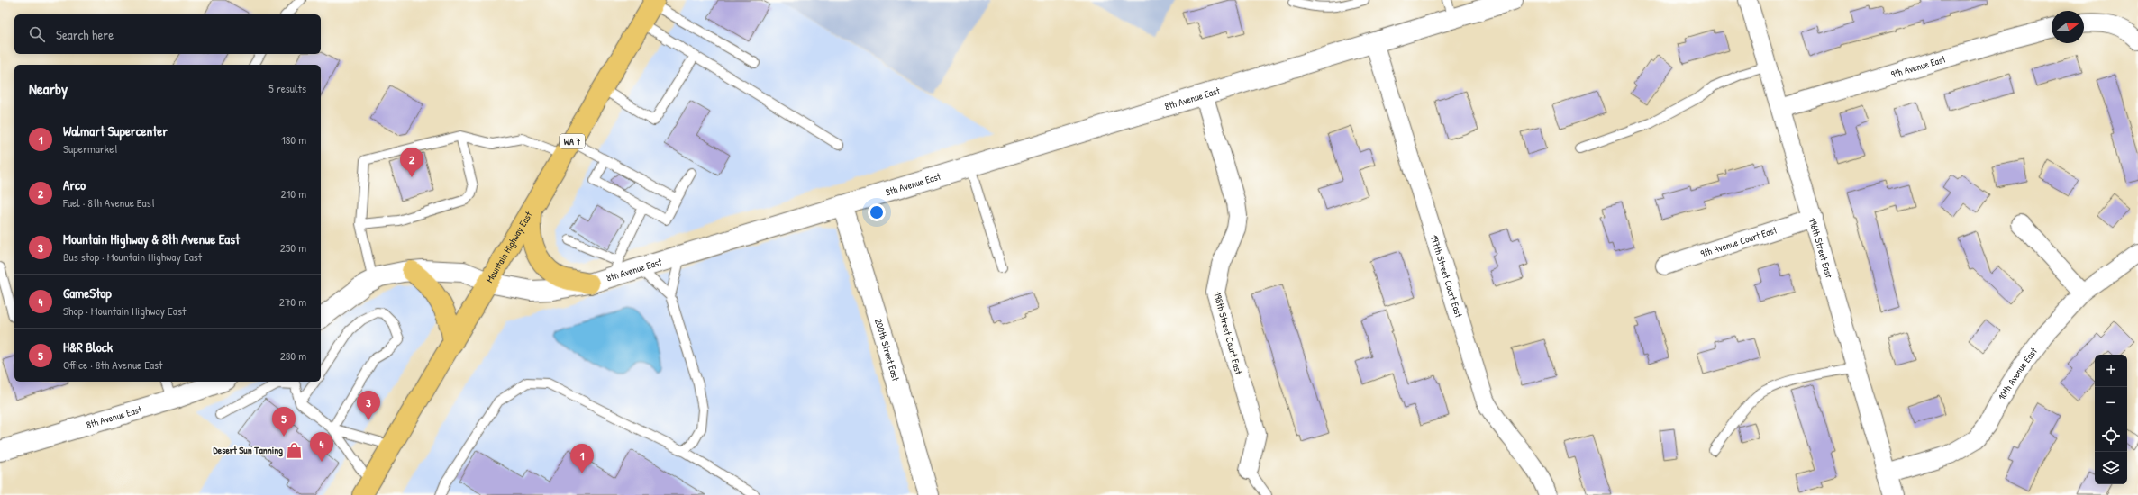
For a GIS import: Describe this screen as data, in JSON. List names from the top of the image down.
{
  "streets": {
    "main road": ["WA 7", "Mountain Highway East"],
    "street": [
      "9th Avenue East",
      "8th Avenue East",
      "9th Avenue Court East",
      "196th Street East",
      "197th Street Court East",
      "198th Street Court East",
      "200th Street East",
      "10th Avenue East"
    ]
  },
  "crossings": [
    ["9th Avenue East", "196th Street East"],
    ["8th Avenue East", "Mountain Highway East"],
    ["8th Avenue East", "197th Street Court East"],
    ["8th Avenue East", "198th Street Court East"],
    ["8th Avenue East", "200th Street East"],
    ["9th Avenue Court East", "196th Street East"],
    ["196th Street East", "10th Avenue East"]
  ],
  "places": {
    "shop": ["Desert Sun Tanning"]
  },
  "north": "right",
  "page": {
    "search": "Search here",
    "heading": ["Nearby", "5 results"],
    "list": [
      {
        "mark": "1",
        "name": "Walmart Supercenter",
        "note": "Supermarket",
        "value": "180 m"
      },
      {
        "mark": "2",
        "name": "Arco",
        "note": "Fuel · 8th Avenue East",
        "value": "210 m"
      },
      {
        "mark": "3",
        "name": "Mountain Highway & 8th Avenue East",
        "note": "Bus stop · Mountain Highway East",
        "value": "250 m"
      },
      {
        "mark": "4",
        "name": "GameStop",
        "note": "Shop · Mountain Highway East",
        "value": "270 m"
      },
      {
        "mark": "5",
        "name": "H&R Block",
        "note": "Office · 8th Avenue East",
        "value": "280 m"
      }
    ],
    "pins": [
      "2",
      "3",
      "5",
      "4",
      "1"
    ],
    "map_buttons": ["+", "−"]
  }
}
